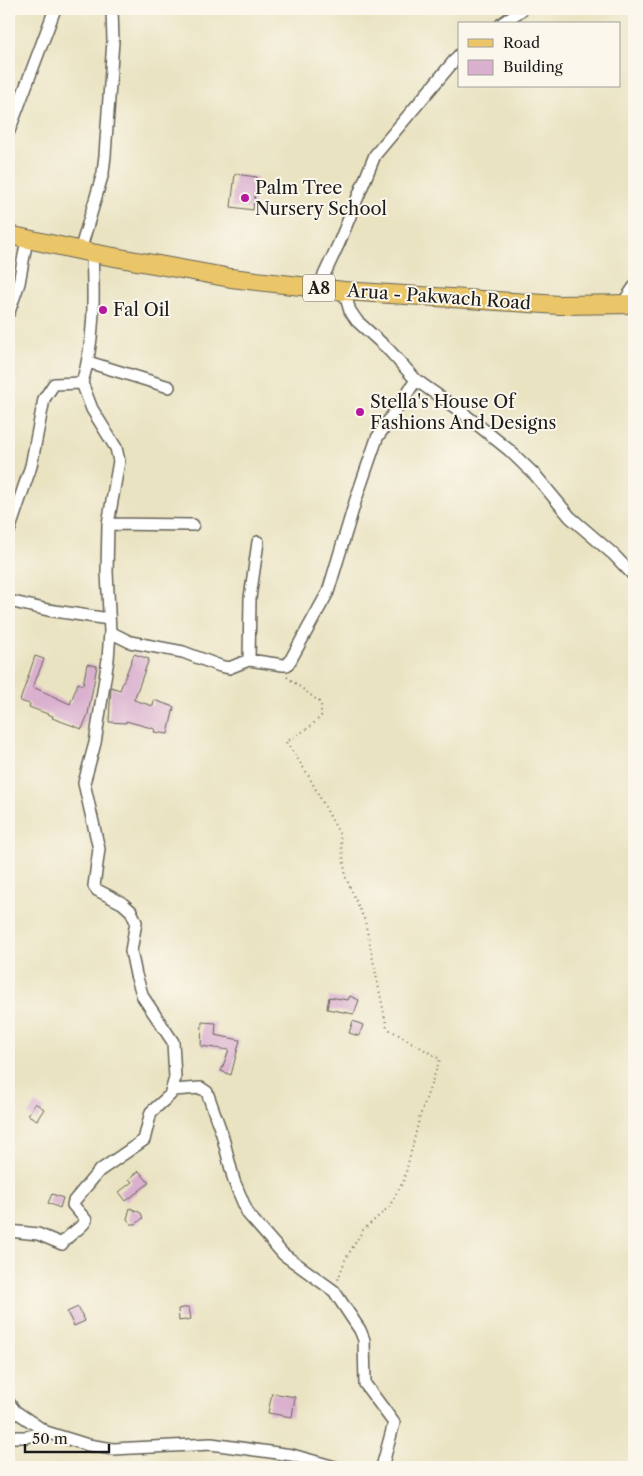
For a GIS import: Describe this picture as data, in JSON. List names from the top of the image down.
{
  "streets": {
    "main road": ["A8", "Arua - Pakwach Road"]
  },
  "places": ["Palm Tree Nursery School", "Fal Oil", "Stella's House Of Fashions And Designs"],
  "legend": ["Road", "Building"],
  "scale_bar": "50 m"
}
